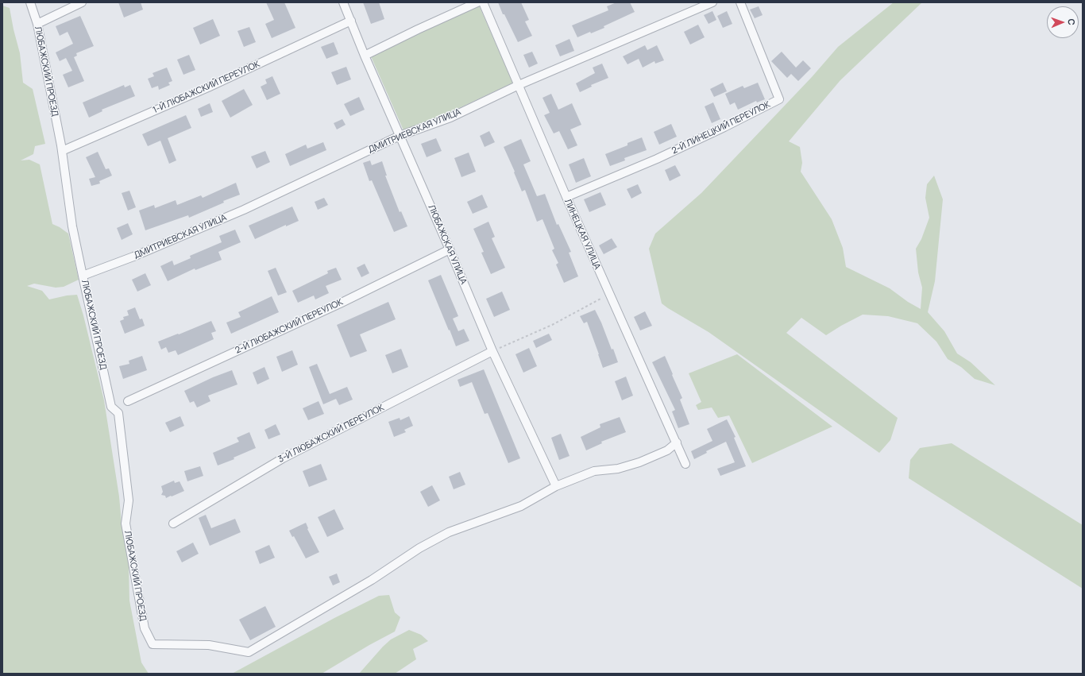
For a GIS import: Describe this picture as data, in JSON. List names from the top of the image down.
{
  "streets": {
    "street": [
      "ЛЮБАЖСКИЙ ПРОЕЗД",
      "1-Й ЛЮБАЖСКИЙ ПЕРЕУЛОК",
      "2-Й ЛИНЕЦКИЙ ПЕРЕУЛОК",
      "ДМИТРИЕВСКАЯ УЛИЦА",
      "ЛИНЕЦКАЯ УЛИЦА",
      "ЛЮБАЖСКАЯ УЛИЦА",
      "2-Й ЛЮБАЖСКИЙ ПЕРЕУЛОК",
      "3-Й ЛЮБАЖСКИЙ ПЕРЕУЛОК"
    ]
  },
  "crossings": [
    ["ЛЮБАЖСКИЙ ПРОЕЗД", "1-Й ЛЮБАЖСКИЙ ПЕРЕУЛОК"],
    ["ЛЮБАЖСКИЙ ПРОЕЗД", "ДМИТРИЕВСКАЯ УЛИЦА"],
    ["ЛЮБАЖСКИЙ ПРОЕЗД", "ЛЮБАЖСКАЯ УЛИЦА"],
    ["1-Й ЛЮБАЖСКИЙ ПЕРЕУЛОК", "ЛЮБАЖСКАЯ УЛИЦА"],
    ["2-Й ЛИНЕЦКИЙ ПЕРЕУЛОК", "ЛИНЕЦКАЯ УЛИЦА"],
    ["ДМИТРИЕВСКАЯ УЛИЦА", "ЛИНЕЦКАЯ УЛИЦА"],
    ["ДМИТРИЕВСКАЯ УЛИЦА", "ЛЮБАЖСКАЯ УЛИЦА"],
    ["ЛЮБАЖСКАЯ УЛИЦА", "2-Й ЛЮБАЖСКИЙ ПЕРЕУЛОК"],
    ["ЛЮБАЖСКАЯ УЛИЦА", "3-Й ЛЮБАЖСКИЙ ПЕРЕУЛОК"]
  ],
  "north": "right"
}
